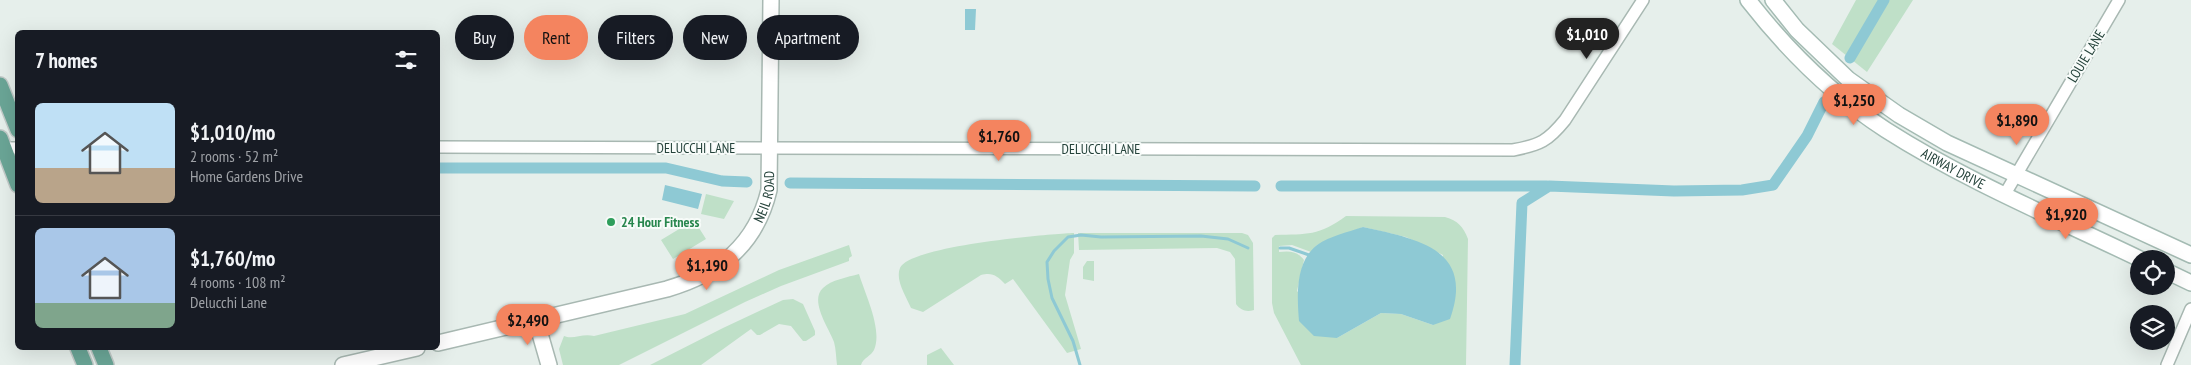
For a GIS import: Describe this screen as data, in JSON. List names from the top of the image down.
{
  "streets": {
    "main road": ["AIRWAY DRIVE", "NEIL ROAD"],
    "street": ["LOUIE LANE", "DELUCCHI LANE"]
  },
  "crossings": [
    ["LOUIE LANE", "AIRWAY DRIVE"],
    ["DELUCCHI LANE", "NEIL ROAD"]
  ],
  "places": ["24 Hour Fitness"],
  "page": {
    "chip": [
      "Buy",
      "Rent",
      "Filters",
      "New",
      "Apartment"
    ],
    "price": [
      "$1,010",
      "$1,250",
      "$1,890",
      "$1,760",
      "$1,920",
      "$1,190",
      "$2,490"
    ],
    "heading": "7 homes",
    "list": [
      {
        "name": "$1,010/mo",
        "note": "2 rooms · 52 m² · Home Gardens Drive"
      },
      {
        "name": "$1,760/mo",
        "note": "4 rooms · 108 m² · Delucchi Lane"
      }
    ]
  }
}
